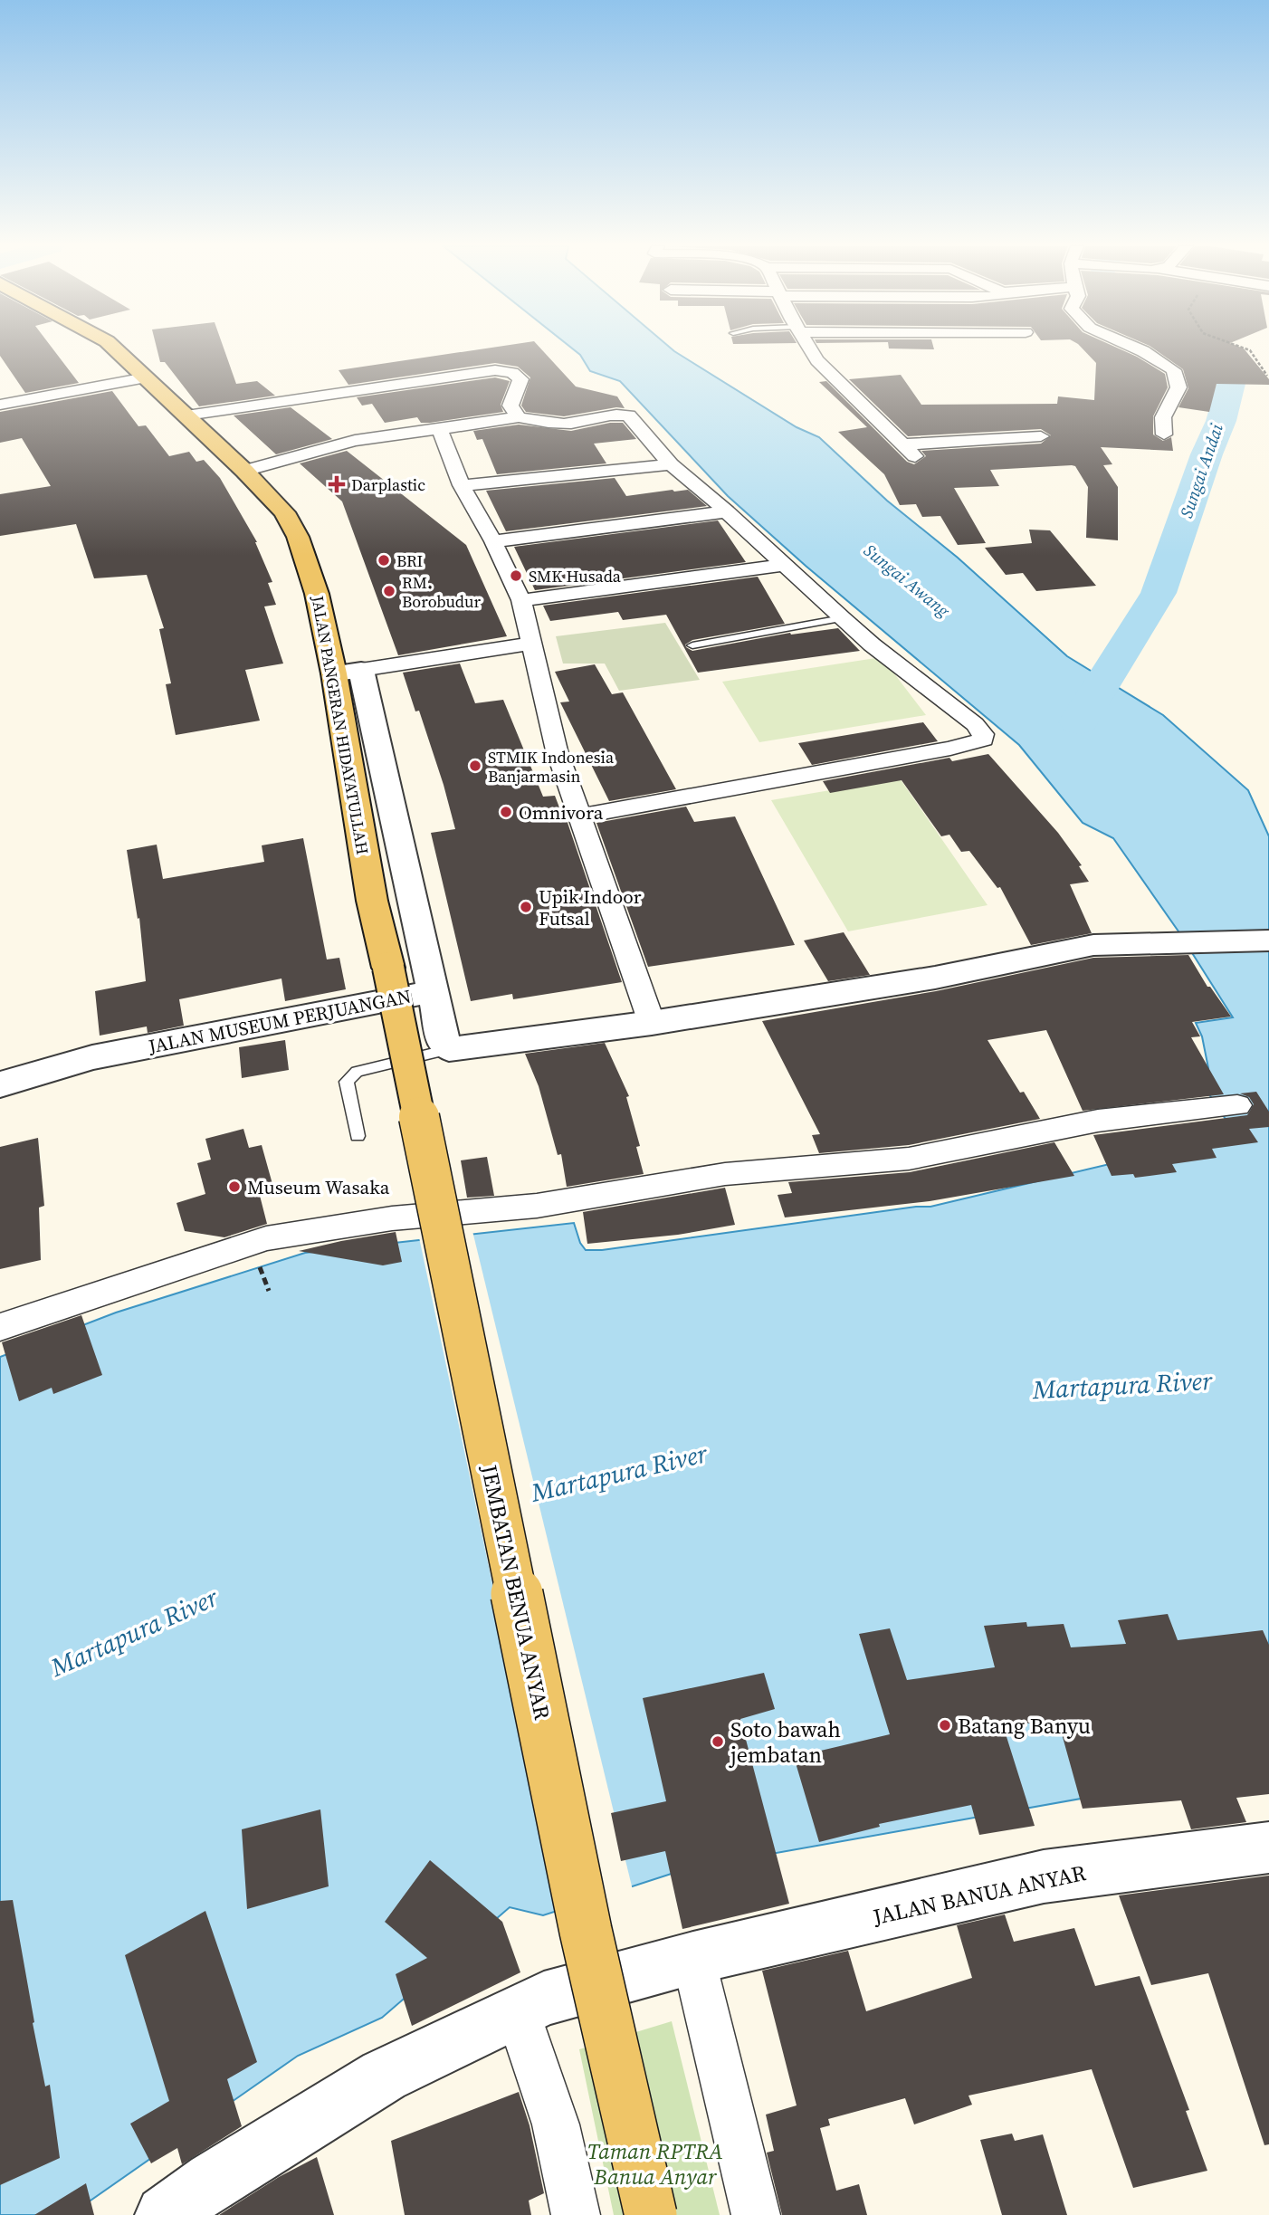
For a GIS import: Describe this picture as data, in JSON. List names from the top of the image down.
{
  "streets": {
    "main road": ["JALAN PANGERAN HIDAYATULLAH", "JEMBATAN BENUA ANYAR"],
    "street": ["JALAN MUSEUM PERJUANGAN", "JALAN BANUA ANYAR"]
  },
  "crossings": [
    ["JALAN PANGERAN HIDAYATULLAH", "JALAN MUSEUM PERJUANGAN"],
    ["JALAN PANGERAN HIDAYATULLAH", "JEMBATAN BENUA ANYAR"]
  ],
  "water": ["Sungai Andai", "Sungai Awang", "Martapura River"],
  "parks": ["Taman RPTRA Banua Anyar"],
  "places": {
    "health": ["Darplastic"],
    "other": [
      "BRI",
      "SMK Husada",
      "RM. Borobudur",
      "STMIK Indonesia Banjarmasin",
      "Omnivora",
      "Upik Indoor Futsal",
      "Museum Wasaka",
      "Batang Banyu",
      "Soto bawah jembatan"
    ]
  }
}
